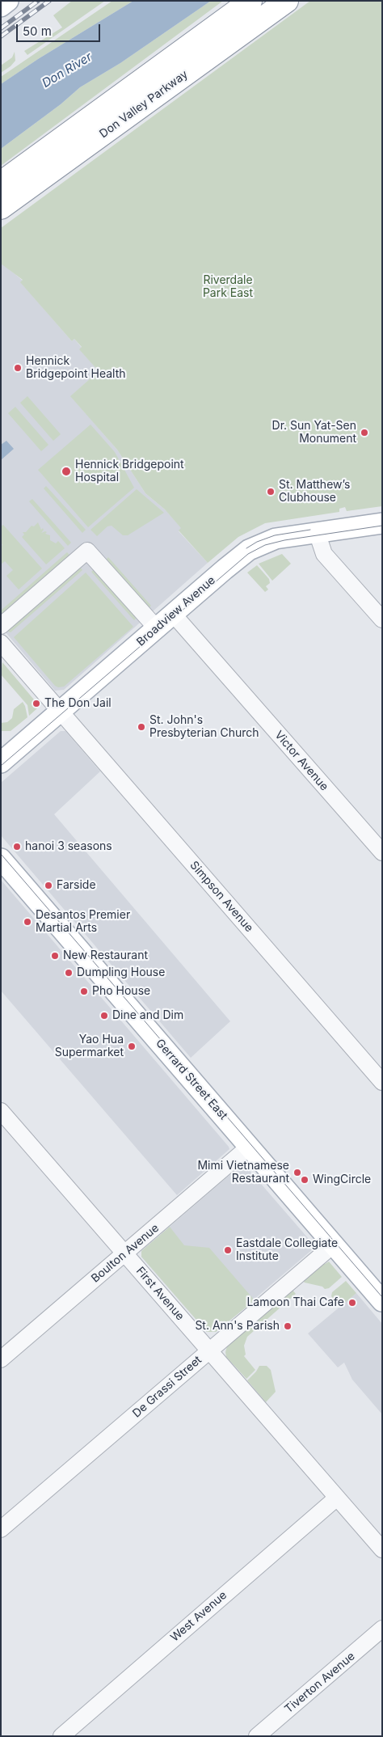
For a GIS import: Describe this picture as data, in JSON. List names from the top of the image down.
{
  "streets": {
    "highway": ["Don Valley Parkway"],
    "main road": ["Broadview Avenue", "Gerrard Street East"],
    "street": [
      "Victor Avenue",
      "Simpson Avenue",
      "Boulton Avenue",
      "First Avenue",
      "De Grassi Street",
      "West Avenue",
      "Tiverton Avenue"
    ]
  },
  "crossings": [
    ["Broadview Avenue", "Victor Avenue"],
    ["Broadview Avenue", "Simpson Avenue"],
    ["Gerrard Street East", "Boulton Avenue"],
    ["Gerrard Street East", "De Grassi Street"],
    ["Boulton Avenue", "First Avenue"],
    ["First Avenue", "De Grassi Street"],
    ["First Avenue", "West Avenue"]
  ],
  "water": ["Don River"],
  "parks": ["Riverdale Park East"],
  "places": [
    "Hennick Bridgepoint Health",
    "Dr. Sun Yat-Sen Monument",
    "Hennick Bridgepoint Hospital",
    "St. Matthew’s Clubhouse",
    "The Don Jail",
    "St. John's Presbyterian Church",
    "hanoi 3 seasons",
    "Farside",
    "Desantos Premier Martial Arts",
    "New Restaurant",
    "Dumpling House",
    "Pho House",
    "Dine and Dim",
    "Yao Hua Supermarket",
    "Mimi Vietnamese Restaurant",
    "WingCircle",
    "Eastdale Collegiate Institute",
    "Lamoon Thai Cafe",
    "St. Ann's Parish"
  ],
  "scale_bar": "50 m"
}
